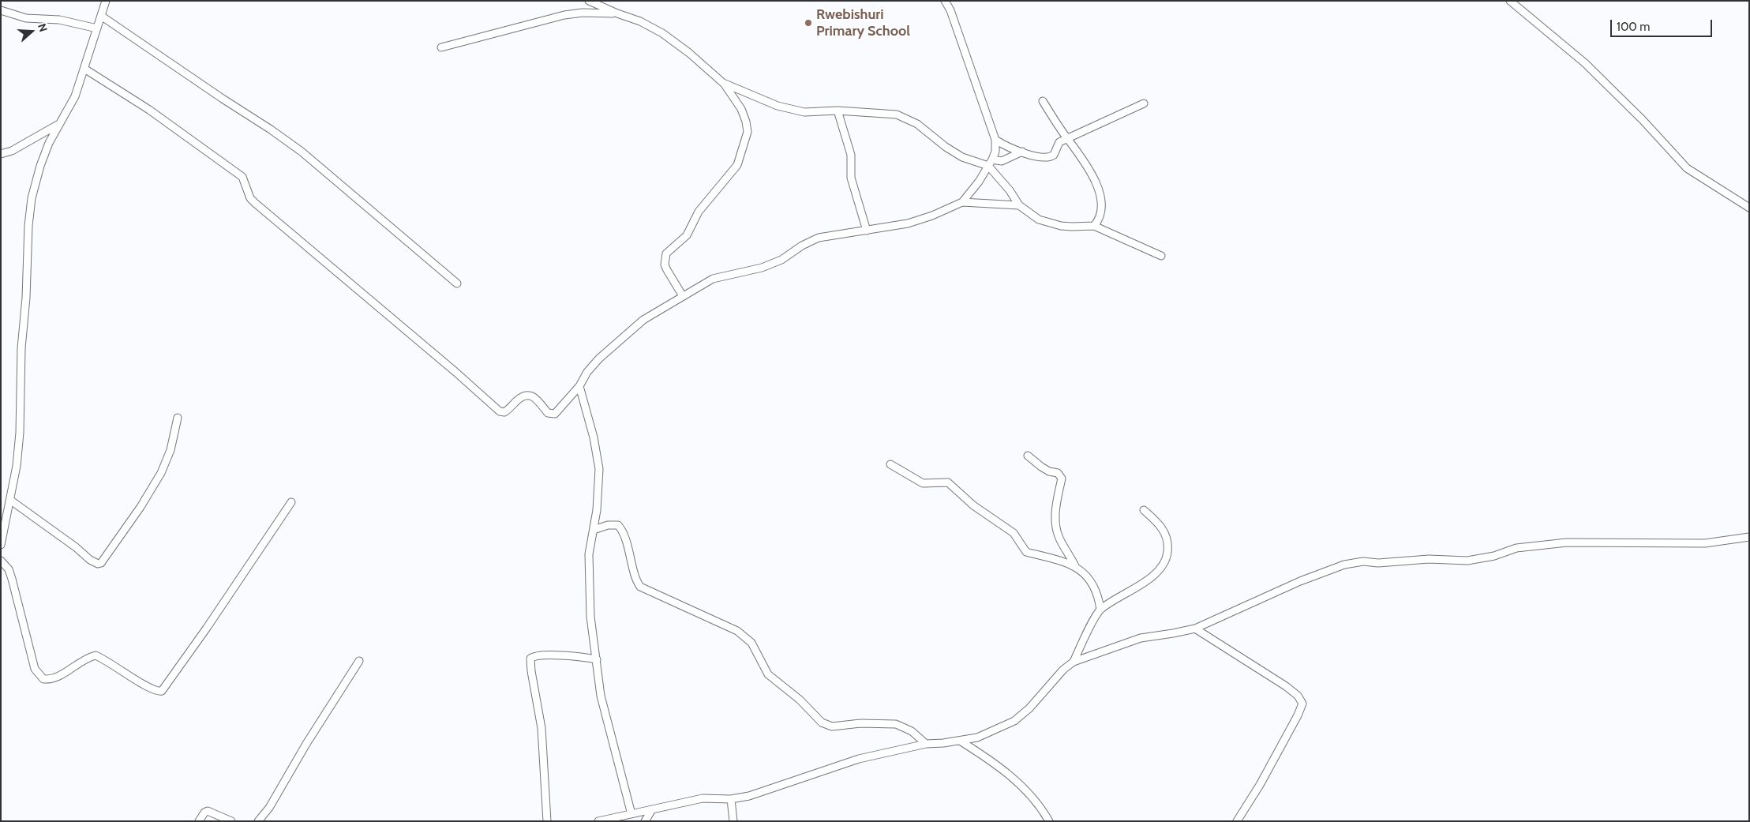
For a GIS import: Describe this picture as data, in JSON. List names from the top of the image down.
{
  "places": ["Rwebishuri Primary School"],
  "scale_bar": "100 m",
  "north": "right"
}
